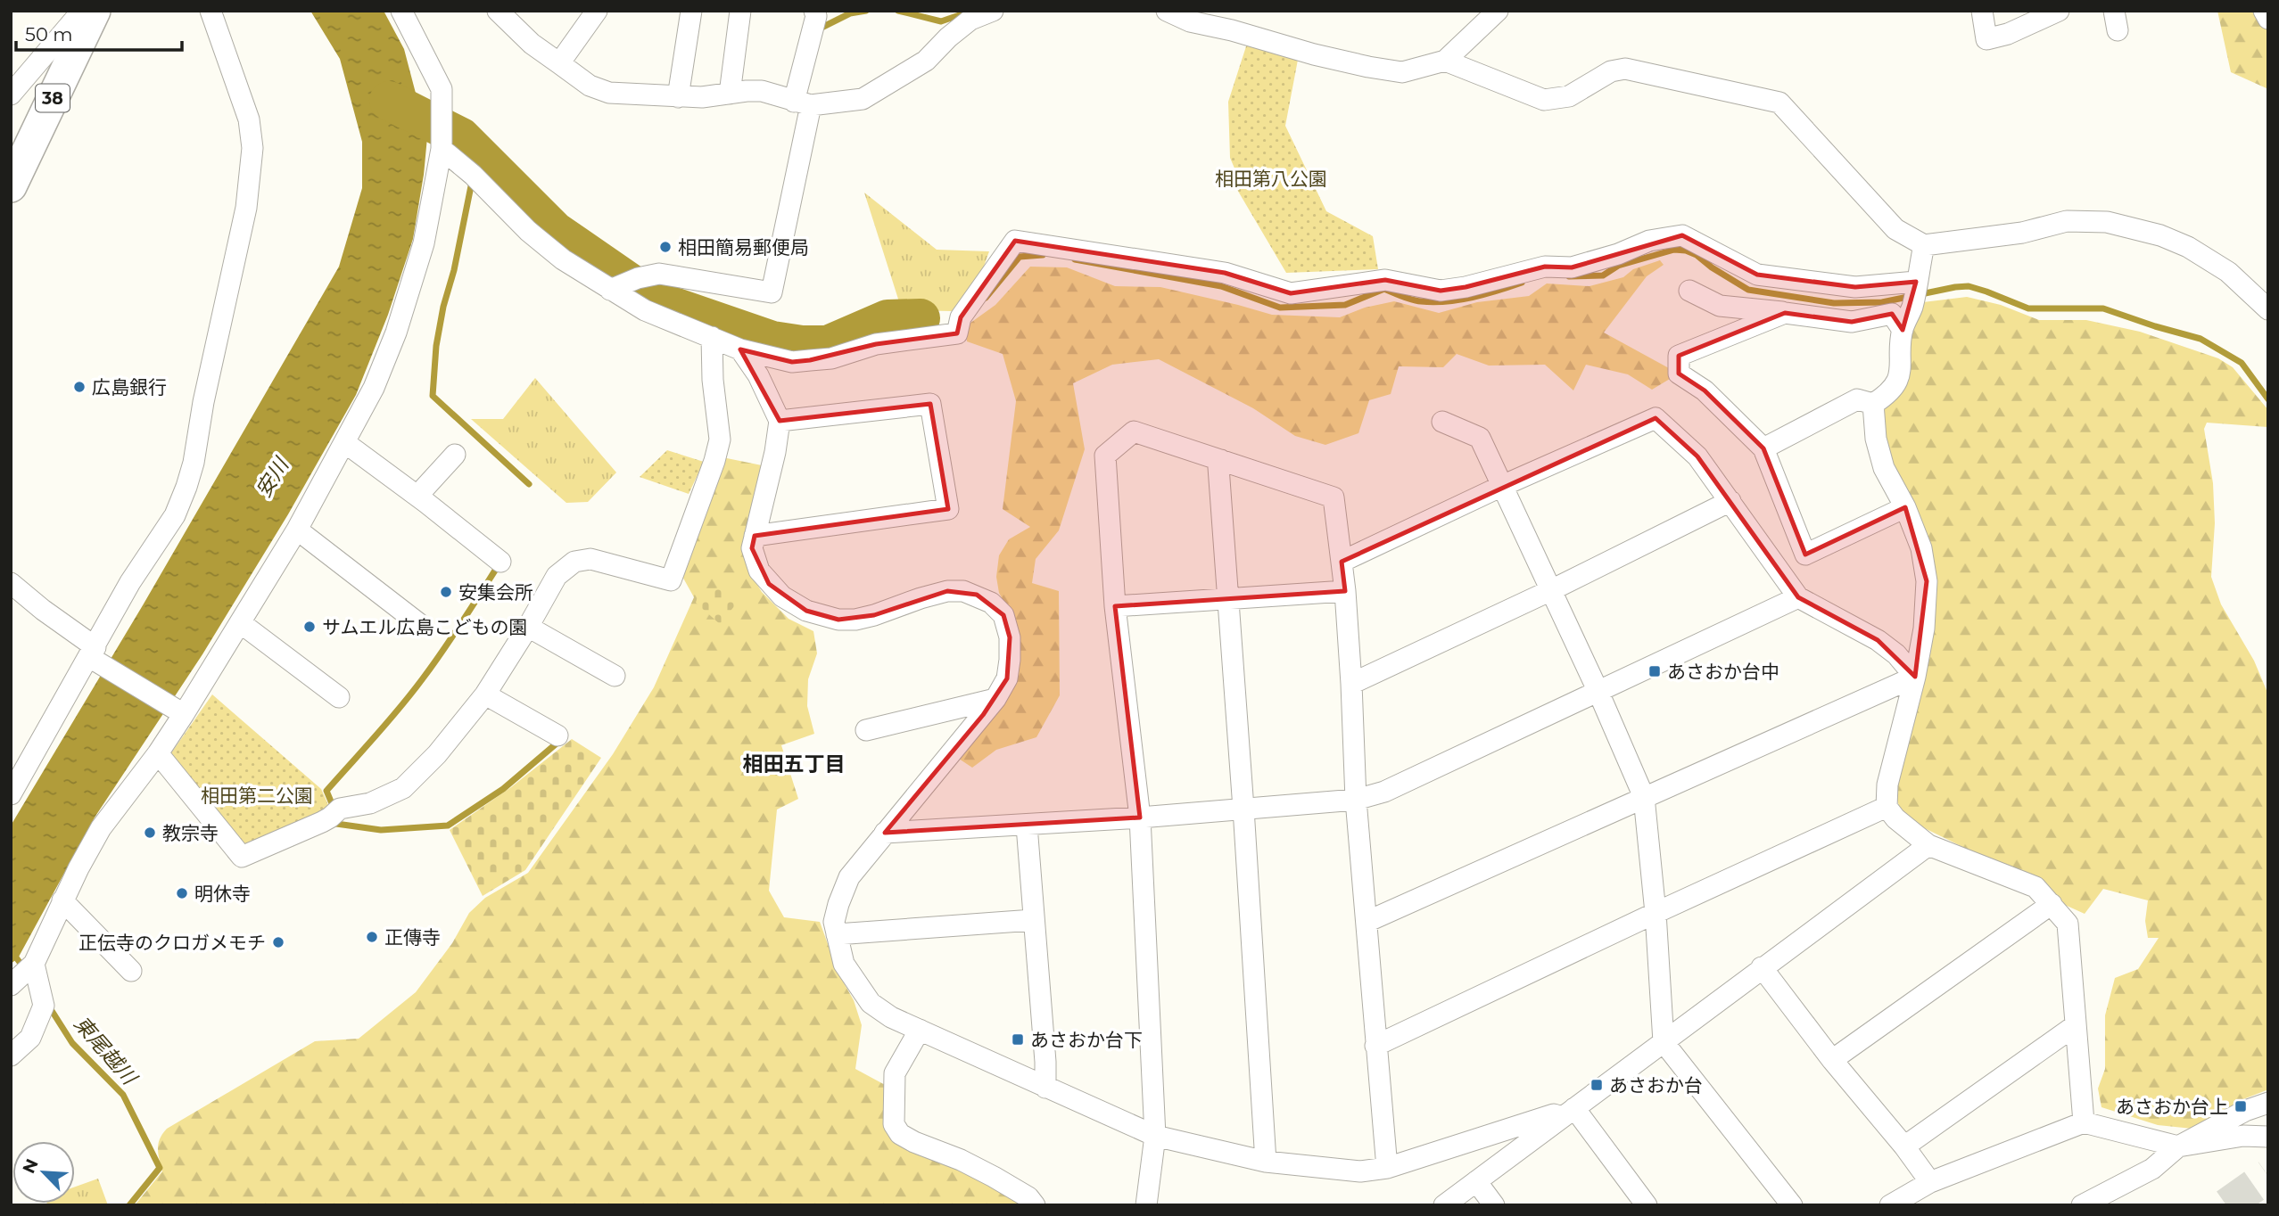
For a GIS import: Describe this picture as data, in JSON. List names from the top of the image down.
{
  "streets": {
    "main road": ["38"]
  },
  "districts": ["相田五丁目"],
  "water": ["安川", "東尾越川"],
  "parks": ["相田第八公園", "相田第二公園"],
  "places": {
    "other": [
      "相田簡易郵便局",
      "広島銀行",
      "安集会所",
      "サムエル広島こどもの園",
      "教宗寺",
      "明休寺",
      "正傳寺",
      "正伝寺のクロガメモチ"
    ],
    "transit": [
      "あさおか台中",
      "あさおか台下",
      "あさおか台",
      "あさおか台上"
    ]
  },
  "scale_bar": "50 m",
  "north": "top left"
}
